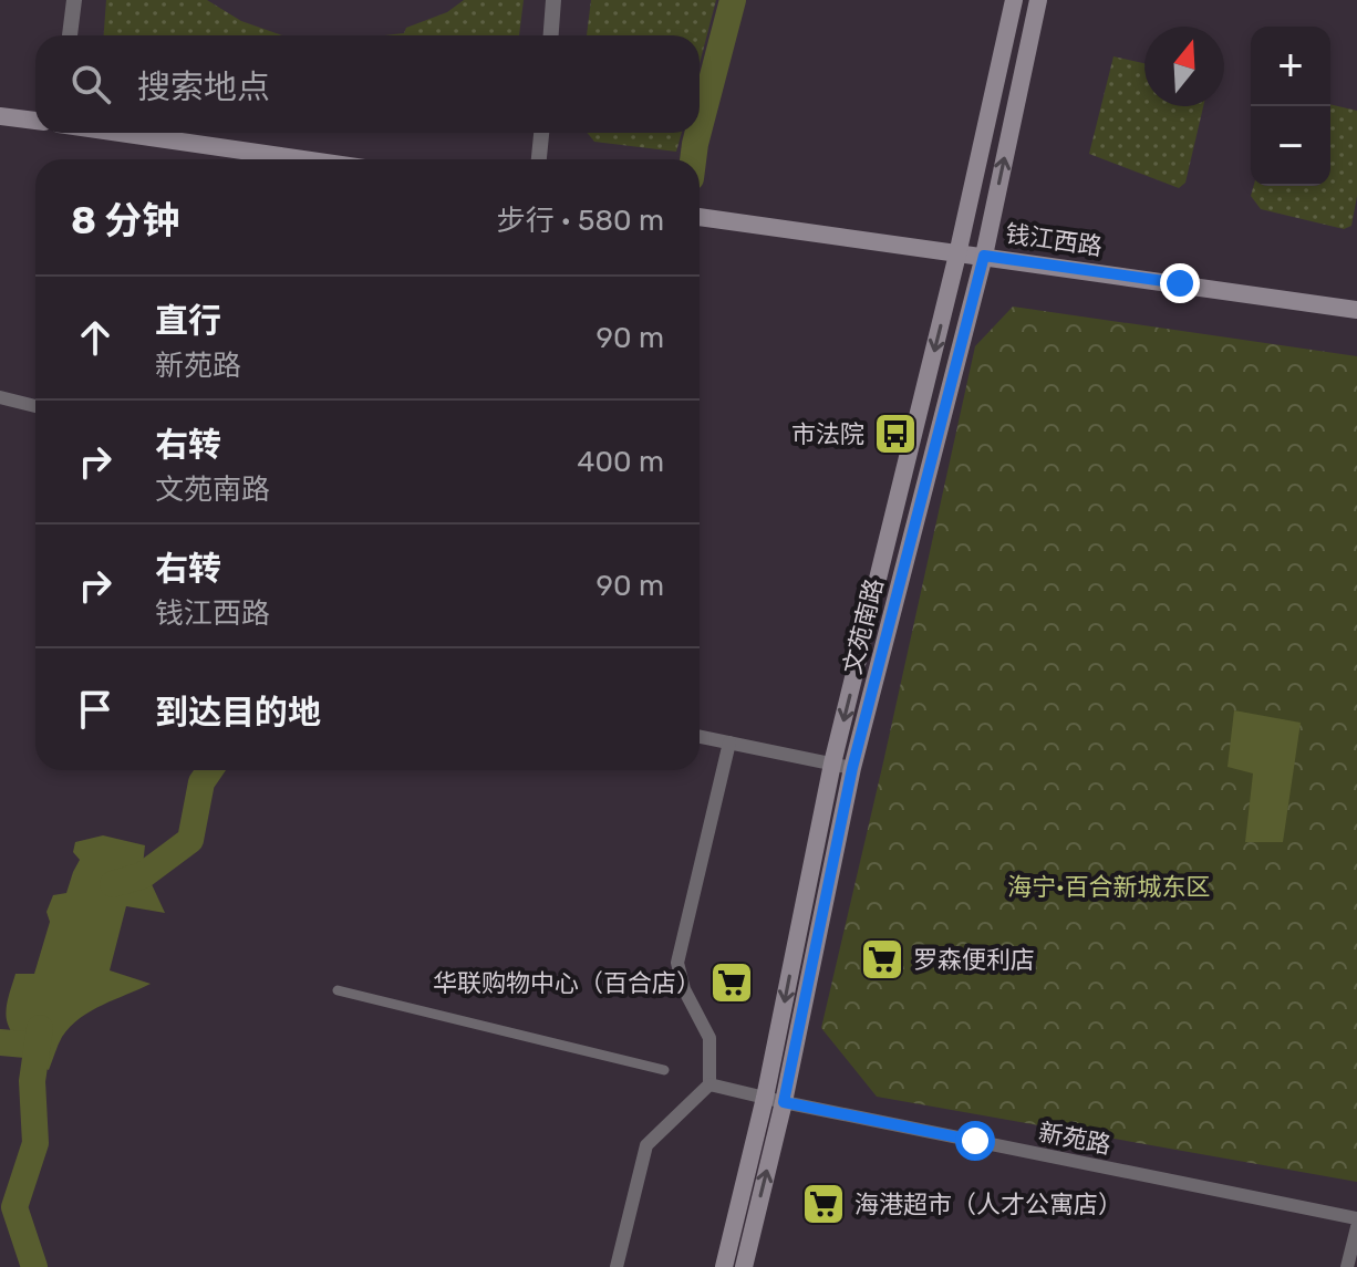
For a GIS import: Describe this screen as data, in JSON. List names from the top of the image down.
{
  "streets": {
    "main road": ["钱江西路", "文苑南路"],
    "street": ["新苑路"]
  },
  "crossings": [
    ["钱江西路", "文苑南路"],
    ["文苑南路", "新苑路"]
  ],
  "parks": ["海宁·百合新城东区"],
  "places": {
    "bus stop": ["市法院"],
    "supermarket": ["罗森便利店", "华联购物中心（百合店）", "海港超市（人才公寓店）"]
  },
  "north": "top",
  "page": {
    "map_buttons": ["+", "−"],
    "search": "搜索地点",
    "heading": ["8 分钟", "步行 · 580 m"],
    "list": [
      ["直行", "新苑路", "90 m"],
      ["右转", "文苑南路", "400 m"],
      ["右转", "钱江西路", "90 m"],
      "到达目的地"
    ]
  }
}
